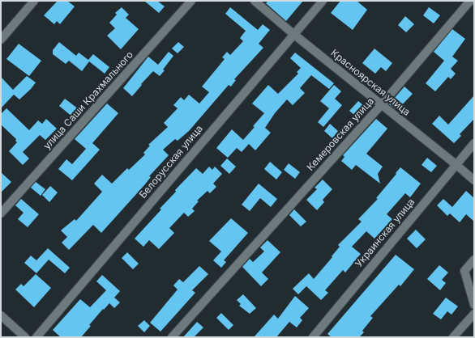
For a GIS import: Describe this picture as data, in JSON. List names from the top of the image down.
{
  "streets": {
    "street": [
      "Красноярская улица",
      "улица Саши Крахмального",
      "Кемеровская улица",
      "Белорусская улица",
      "Украинская улица"
    ]
  },
  "crossings": [
    ["Красноярская улица", "Кемеровская улица"],
    ["Красноярская улица", "Белорусская улица"],
    ["Красноярская улица", "Украинская улица"]
  ]
}
